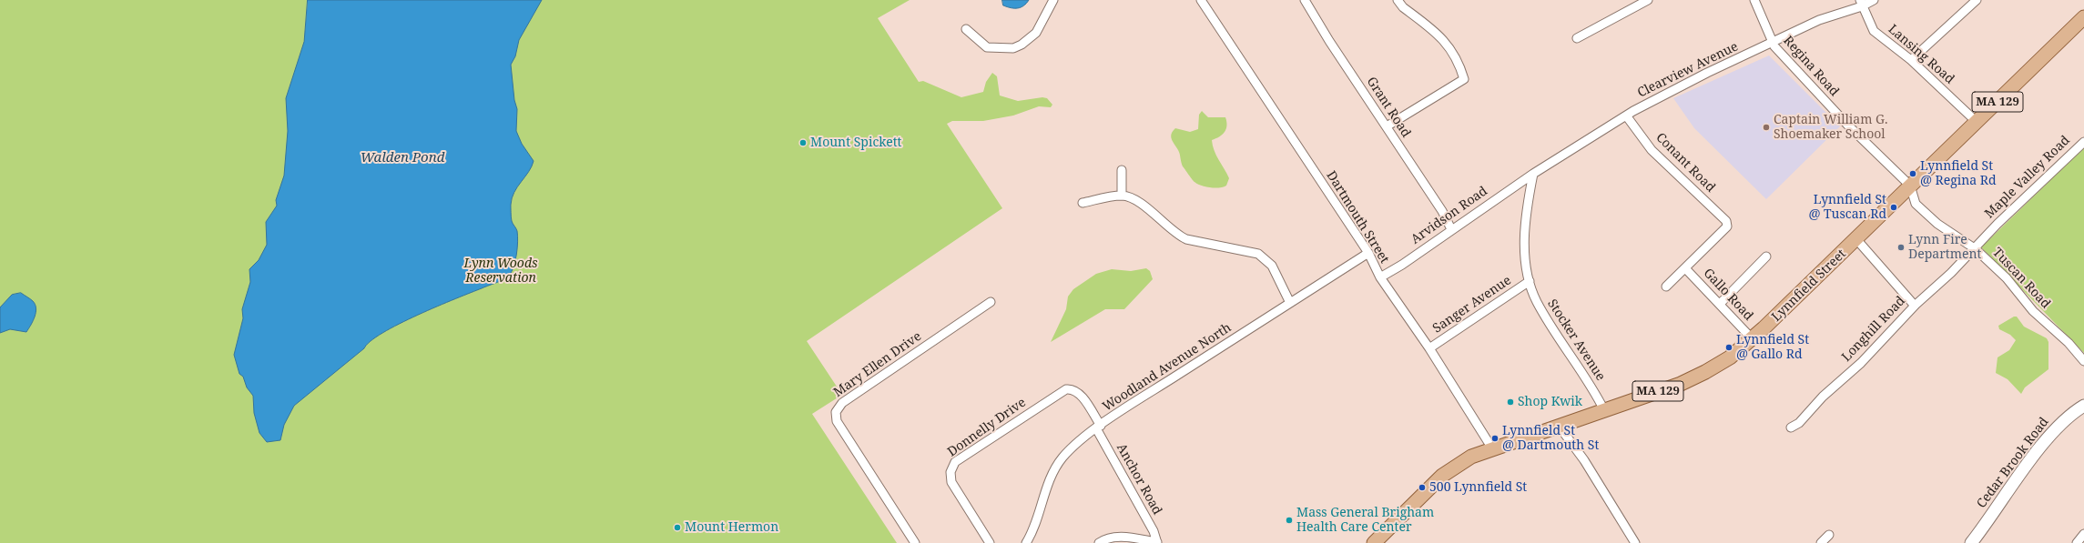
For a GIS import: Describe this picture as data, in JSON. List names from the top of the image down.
{
  "streets": {
    "main road": ["MA 129", "Lynnfield Street"],
    "street": [
      "Lansing Road",
      "Regina Road",
      "Clearview Avenue",
      "Grant Road",
      "Conant Road",
      "Maple Valley Road",
      "Arvidson Road",
      "Dartmouth Street",
      "Tuscan Road",
      "Gallo Road",
      "Sanger Avenue",
      "Longhill Road",
      "Stocker Avenue",
      "Mary Ellen Drive",
      "Woodland Avenue North",
      "Donnelly Drive",
      "Cedar Brook Road",
      "Anchor Road"
    ]
  },
  "crossings": [
    ["Lansing Road", "Clearview Avenue"],
    ["Lansing Road", "Lynnfield Street"],
    ["Regina Road", "Clearview Avenue"],
    ["Regina Road", "Tuscan Road"],
    ["Regina Road", "Lynnfield Street"],
    ["Clearview Avenue", "Conant Road"],
    ["Clearview Avenue", "Arvidson Road"],
    ["Clearview Avenue", "Stocker Avenue"],
    ["Grant Road", "Arvidson Road"],
    ["Conant Road", "Gallo Road"],
    ["Maple Valley Road", "Tuscan Road"],
    ["Maple Valley Road", "Longhill Road"],
    ["Arvidson Road", "Dartmouth Street"],
    ["Arvidson Road", "Stocker Avenue"],
    ["Dartmouth Street", "Lynnfield Street"],
    ["Dartmouth Street", "Sanger Avenue"],
    ["Dartmouth Street", "Woodland Avenue North"],
    ["Tuscan Road", "Lynnfield Street"],
    ["Tuscan Road", "Longhill Road"],
    ["Lynnfield Street", "Gallo Road"],
    ["Lynnfield Street", "Stocker Avenue"],
    ["Sanger Avenue", "Stocker Avenue"],
    ["Woodland Avenue North", "Donnelly Drive"],
    ["Woodland Avenue North", "Anchor Road"],
    ["Donnelly Drive", "Anchor Road"]
  ],
  "water": ["Walden Pond"],
  "parks": ["Lynn Woods Reservation"],
  "places": [
    "Captain William G. Shoemaker School",
    "Mount Spickett",
    "Lynnfield St @ Regina Rd",
    "Lynnfield St @ Tuscan Rd",
    "Lynn Fire Department",
    "Lynnfield St @ Gallo Rd",
    "Shop Kwik",
    "Lynnfield St @ Dartmouth St",
    "500 Lynnfield St",
    "Mass General Brigham Health Care Center",
    "Mount Hermon"
  ]
}
